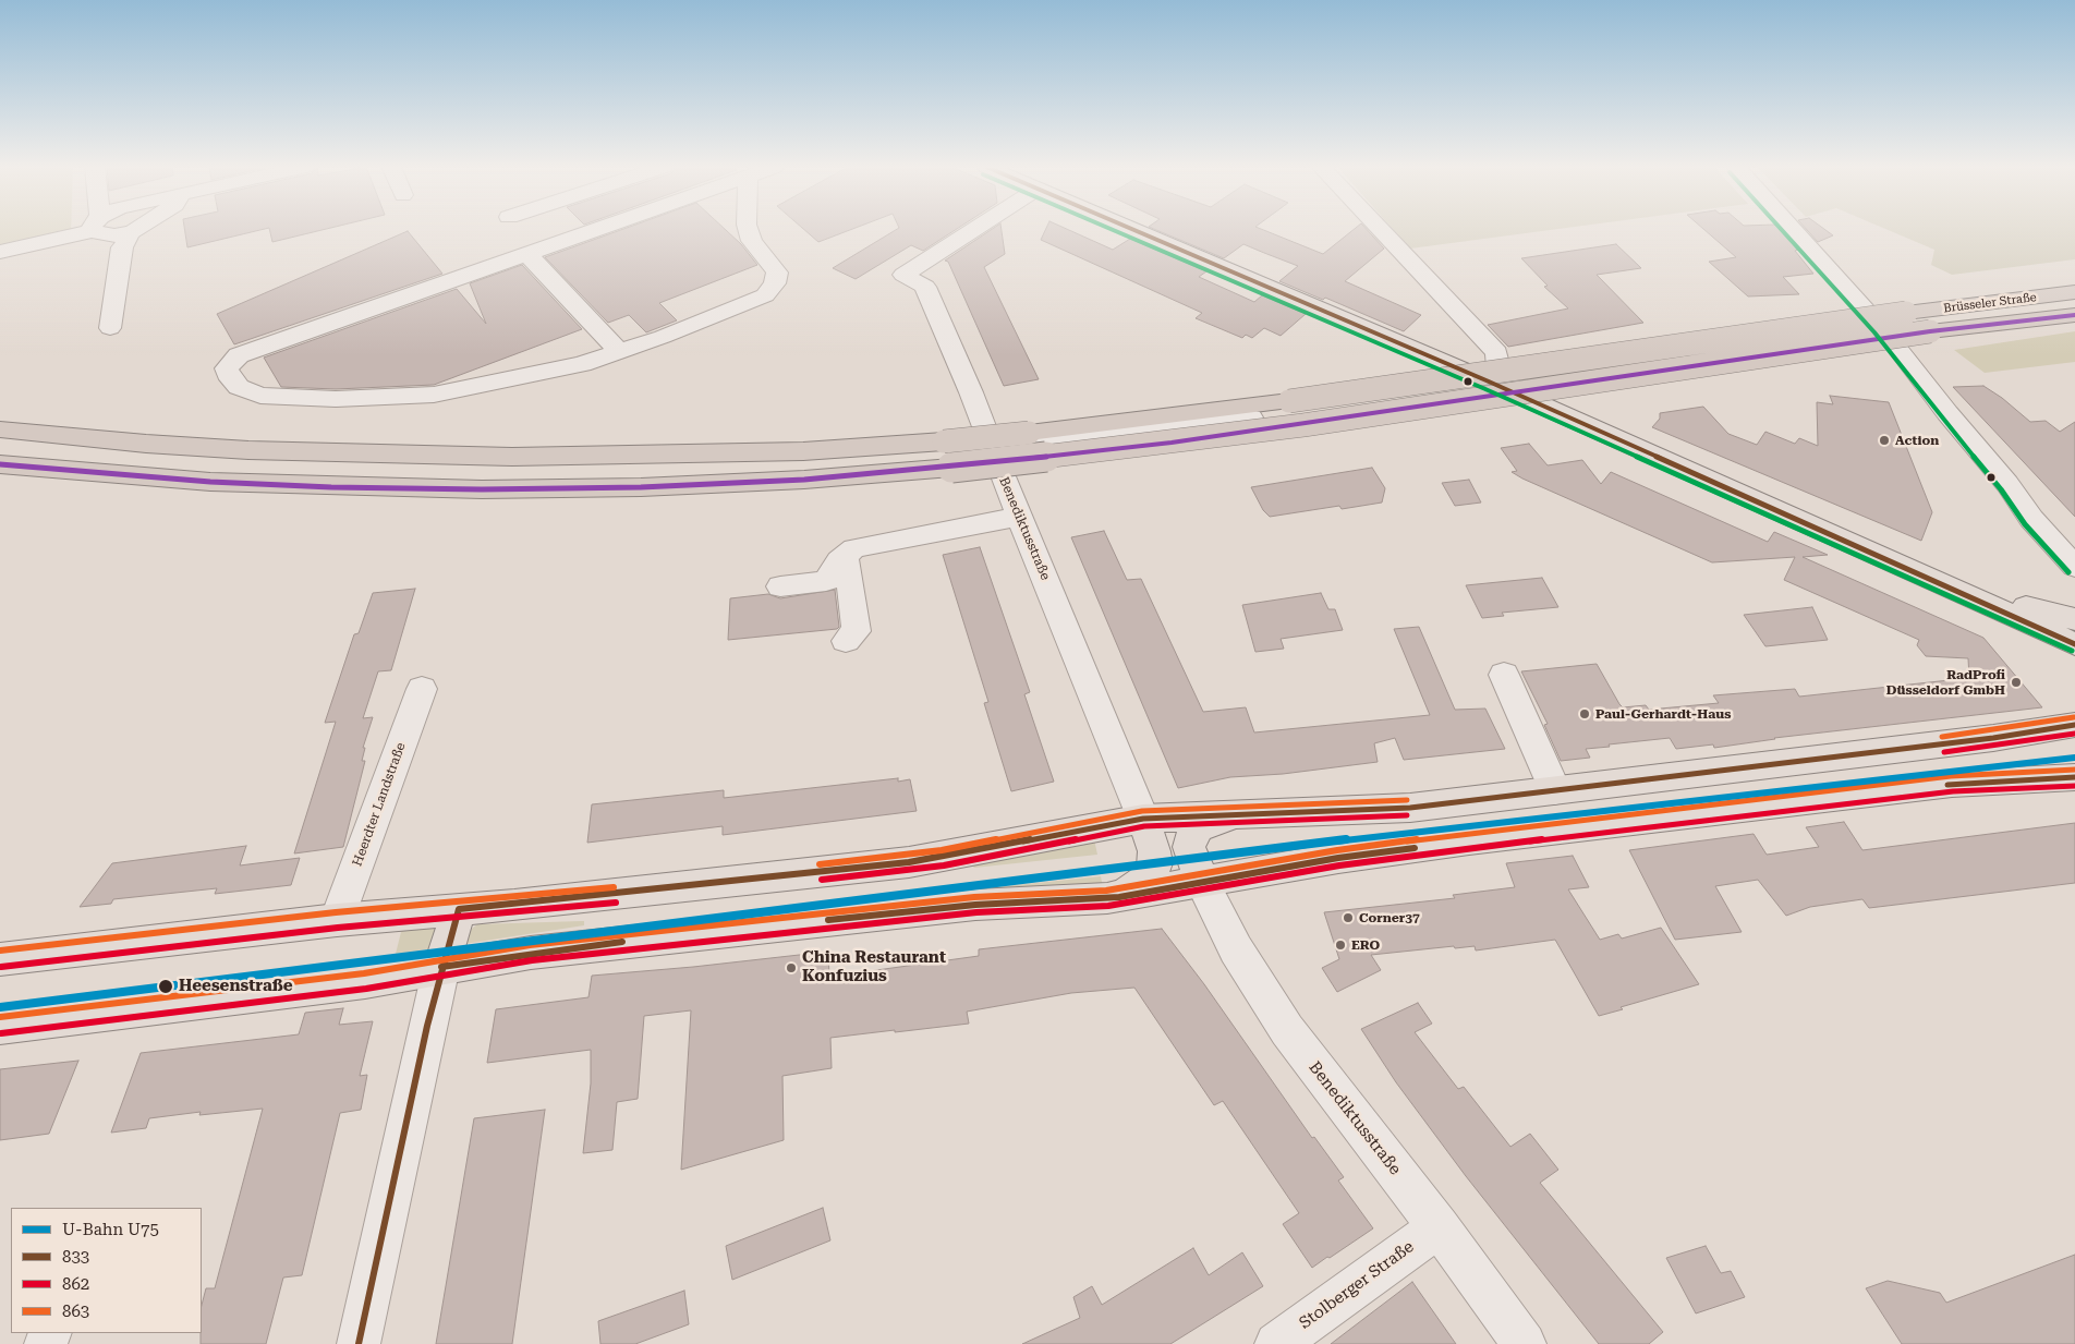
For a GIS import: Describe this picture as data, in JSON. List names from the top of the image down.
{
  "streets": {
    "highway": ["Brüsseler Straße"],
    "street": ["Benediktusstraße", "Heerdter Landstraße", "Stolberger Straße"]
  },
  "crossings": [
    ["Benediktusstraße", "Stolberger Straße"]
  ],
  "places": [
    "Action",
    "RadProfi Düsseldorf GmbH",
    "Paul-Gerhardt-Haus",
    "Corner37",
    "ERO",
    "China Restaurant Konfuzius",
    "Heesenstraße"
  ],
  "lines": [
    "transit line 833",
    "transit line 863",
    "transit line 862",
    "metro line U75"
  ],
  "legend": [
    "U-Bahn U75",
    "833",
    "862",
    "863"
  ]
}
